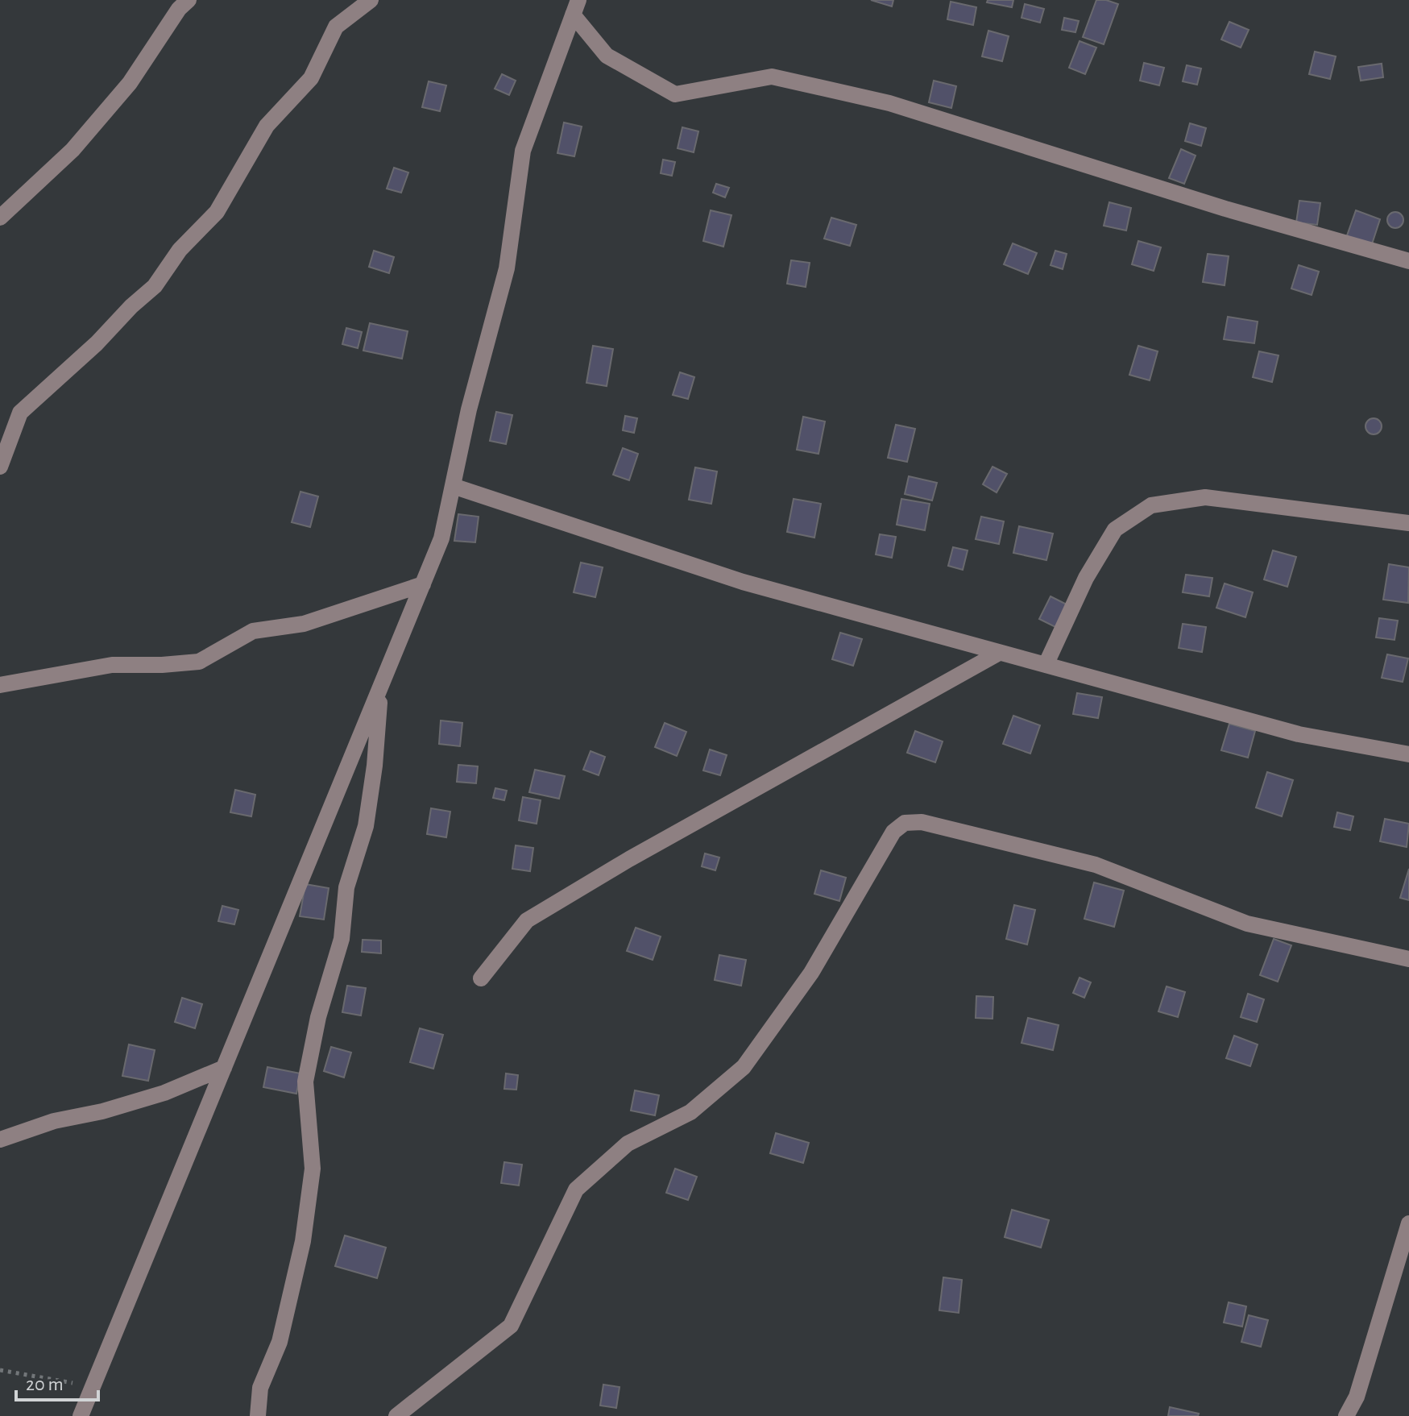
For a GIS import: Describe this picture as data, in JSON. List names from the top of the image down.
{
  "scale_bar": "20 m"
}
